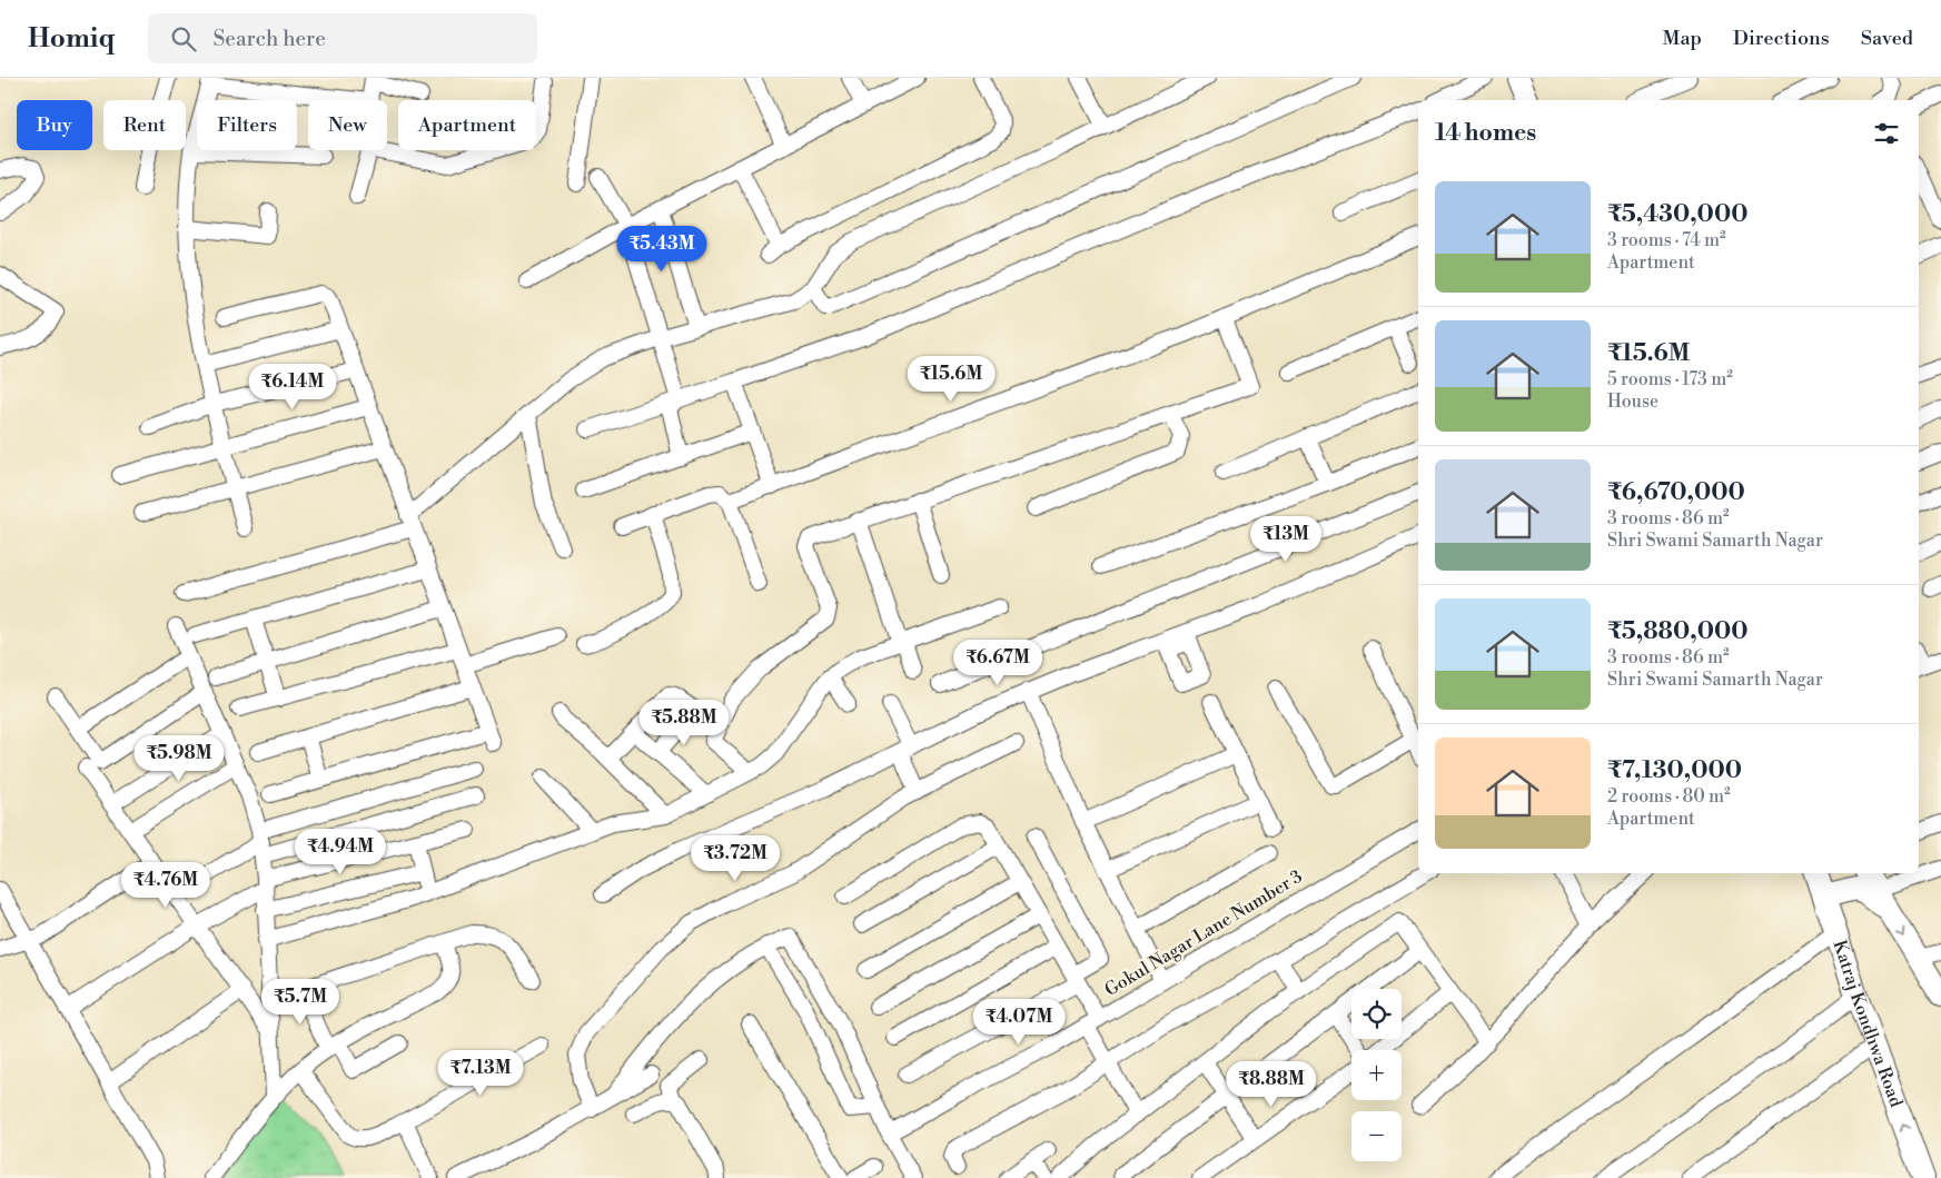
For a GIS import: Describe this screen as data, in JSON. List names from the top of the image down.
{
  "streets": {
    "highway": ["Katraj Kondhwa Road"],
    "street": ["Gokul Nagar Lane Number 3"]
  },
  "one_way": ["Katraj Kondhwa Road"],
  "page": {
    "header": "Homiq",
    "search": "Search here",
    "nav": ["Map", "Directions", "Saved"],
    "chip": [
      "Buy",
      "Rent",
      "Filters",
      "New",
      "Apartment"
    ],
    "heading": "14 homes",
    "list": [
      {
        "name": "₹5,430,000",
        "note": "3 rooms · 74 m² · Apartment"
      },
      {
        "name": "₹15.6M",
        "note": "5 rooms · 173 m² · House"
      },
      {
        "name": "₹6,670,000",
        "note": "3 rooms · 86 m² · Shri Swami Samarth Nagar"
      },
      {
        "name": "₹5,880,000",
        "note": "3 rooms · 86 m² · Shri Swami Samarth Nagar"
      },
      {
        "name": "₹7,130,000",
        "note": "2 rooms · 80 m² · Apartment"
      }
    ],
    "price": [
      "₹5.43M",
      "₹15.6M",
      "₹6.14M",
      "₹13M",
      "₹6.67M",
      "₹5.88M",
      "₹5.98M",
      "₹4.94M",
      "₹3.72M",
      "₹4.76M",
      "₹5.7M",
      "₹4.07M",
      "₹7.13M",
      "₹8.88M"
    ],
    "map_buttons": ["+", "−"]
  }
}
